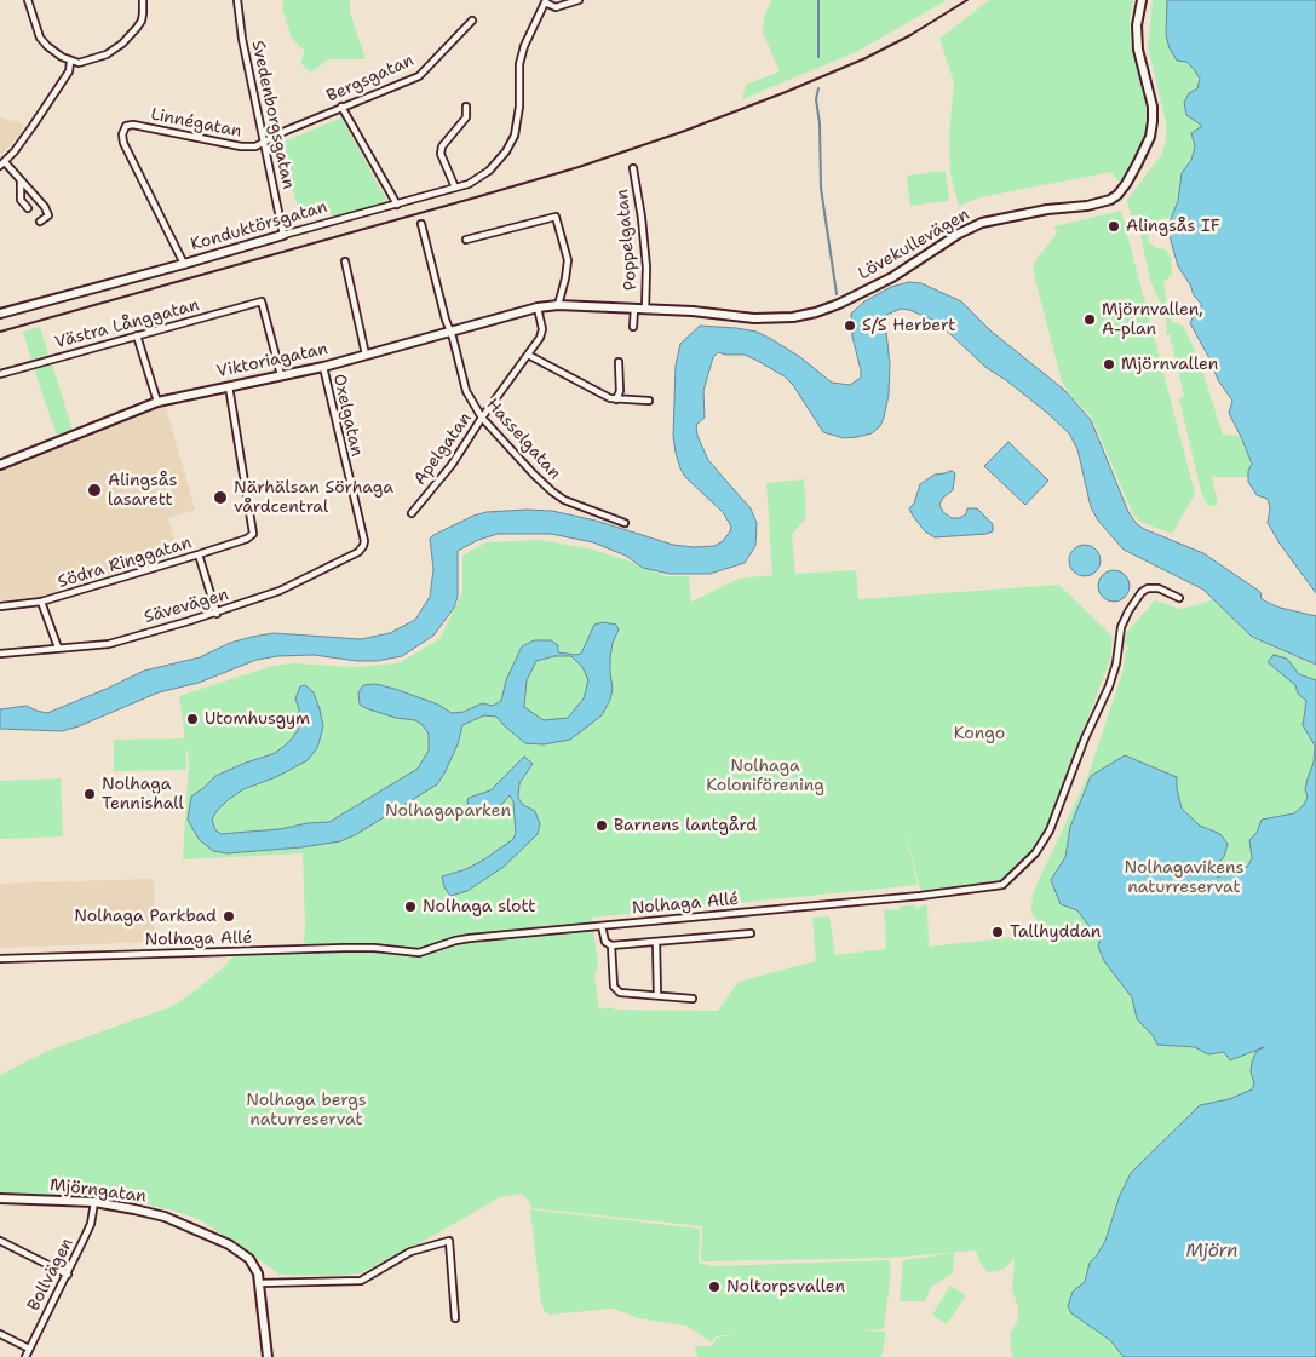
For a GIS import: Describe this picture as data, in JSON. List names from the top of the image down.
{
  "streets": {
    "street": [
      "Bergsgatan",
      "Svedenborgsgatan",
      "Linnégatan",
      "Konduktörsgatan",
      "Poppelgatan",
      "Lövekullevägen",
      "Västra Långgatan",
      "Viktoriagatan",
      "Oxelgatan",
      "Hasselgatan",
      "Apelgatan",
      "Södra Ringgatan",
      "Sävevägen",
      "Nolhaga Allé",
      "Mjörngatan",
      "Bollvägen"
    ]
  },
  "crossings": [
    ["Bergsgatan", "Svedenborgsgatan"],
    ["Bergsgatan", "Linnégatan"],
    ["Svedenborgsgatan", "Linnégatan"],
    ["Svedenborgsgatan", "Konduktörsgatan"],
    ["Linnégatan", "Konduktörsgatan"],
    ["Poppelgatan", "Lövekullevägen"],
    ["Lövekullevägen", "Viktoriagatan"],
    ["Västra Långgatan", "Viktoriagatan"],
    ["Viktoriagatan", "Oxelgatan"],
    ["Viktoriagatan", "Hasselgatan"],
    ["Viktoriagatan", "Apelgatan"],
    ["Viktoriagatan", "Södra Ringgatan"],
    ["Oxelgatan", "Sävevägen"],
    ["Hasselgatan", "Apelgatan"],
    ["Mjörngatan", "Bollvägen"]
  ],
  "water": ["Mjörn"],
  "parks": [
    "Kongo",
    "Nolhaga Koloniförening",
    "Nolhagaparken",
    "Nolhagavikens naturreservat",
    "Nolhaga bergs naturreservat"
  ],
  "places": [
    "Alingsås IF",
    "Mjörnvallen, A-plan",
    "S/S Herbert",
    "Mjörnvallen",
    "Alingsås lasarett",
    "Närhälsan Sörhaga vårdcentral",
    "Utomhusgym",
    "Nolhaga Tennishall",
    "Barnens lantgård",
    "Nolhaga slott",
    "Nolhaga Parkbad",
    "Tallhyddan",
    "Noltorpsvallen"
  ]
}
